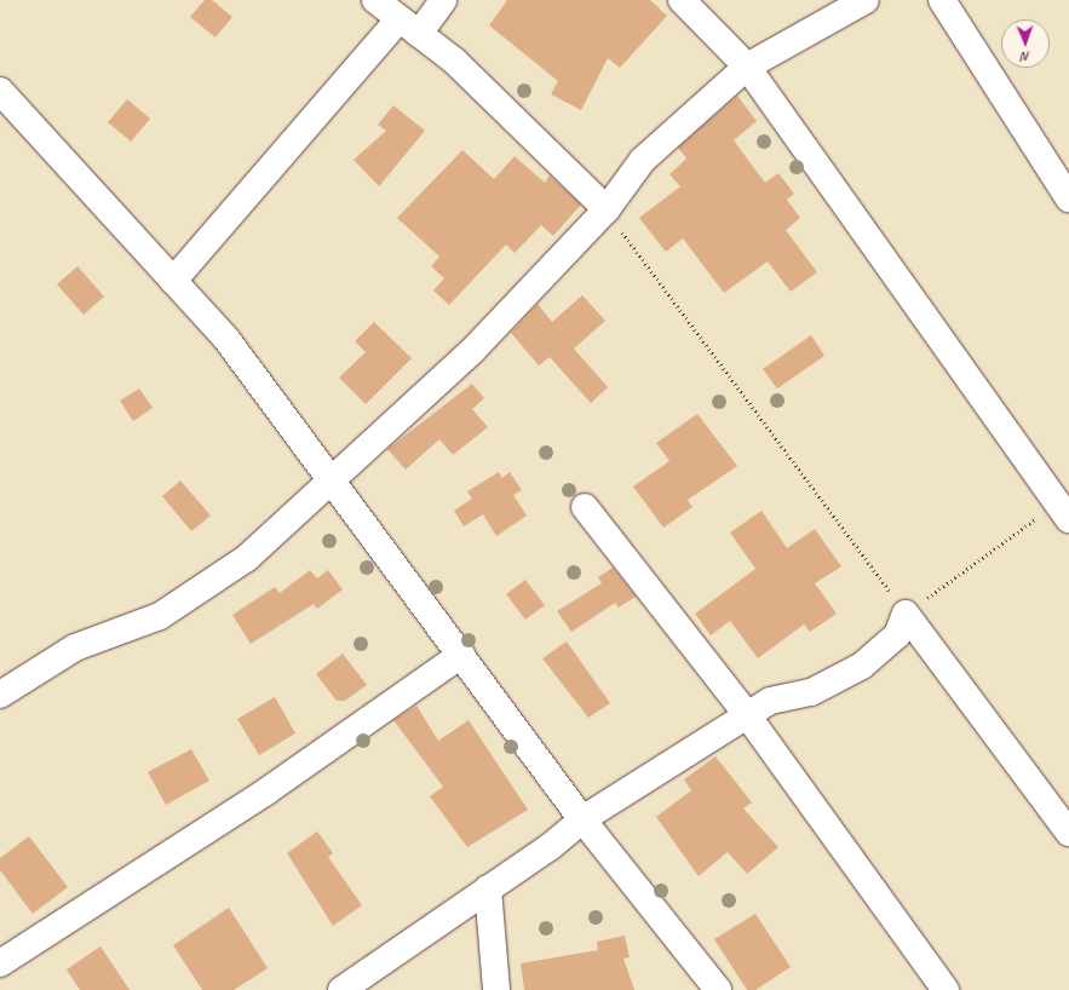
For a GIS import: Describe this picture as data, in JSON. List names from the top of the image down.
{
  "north": "bottom"
}
